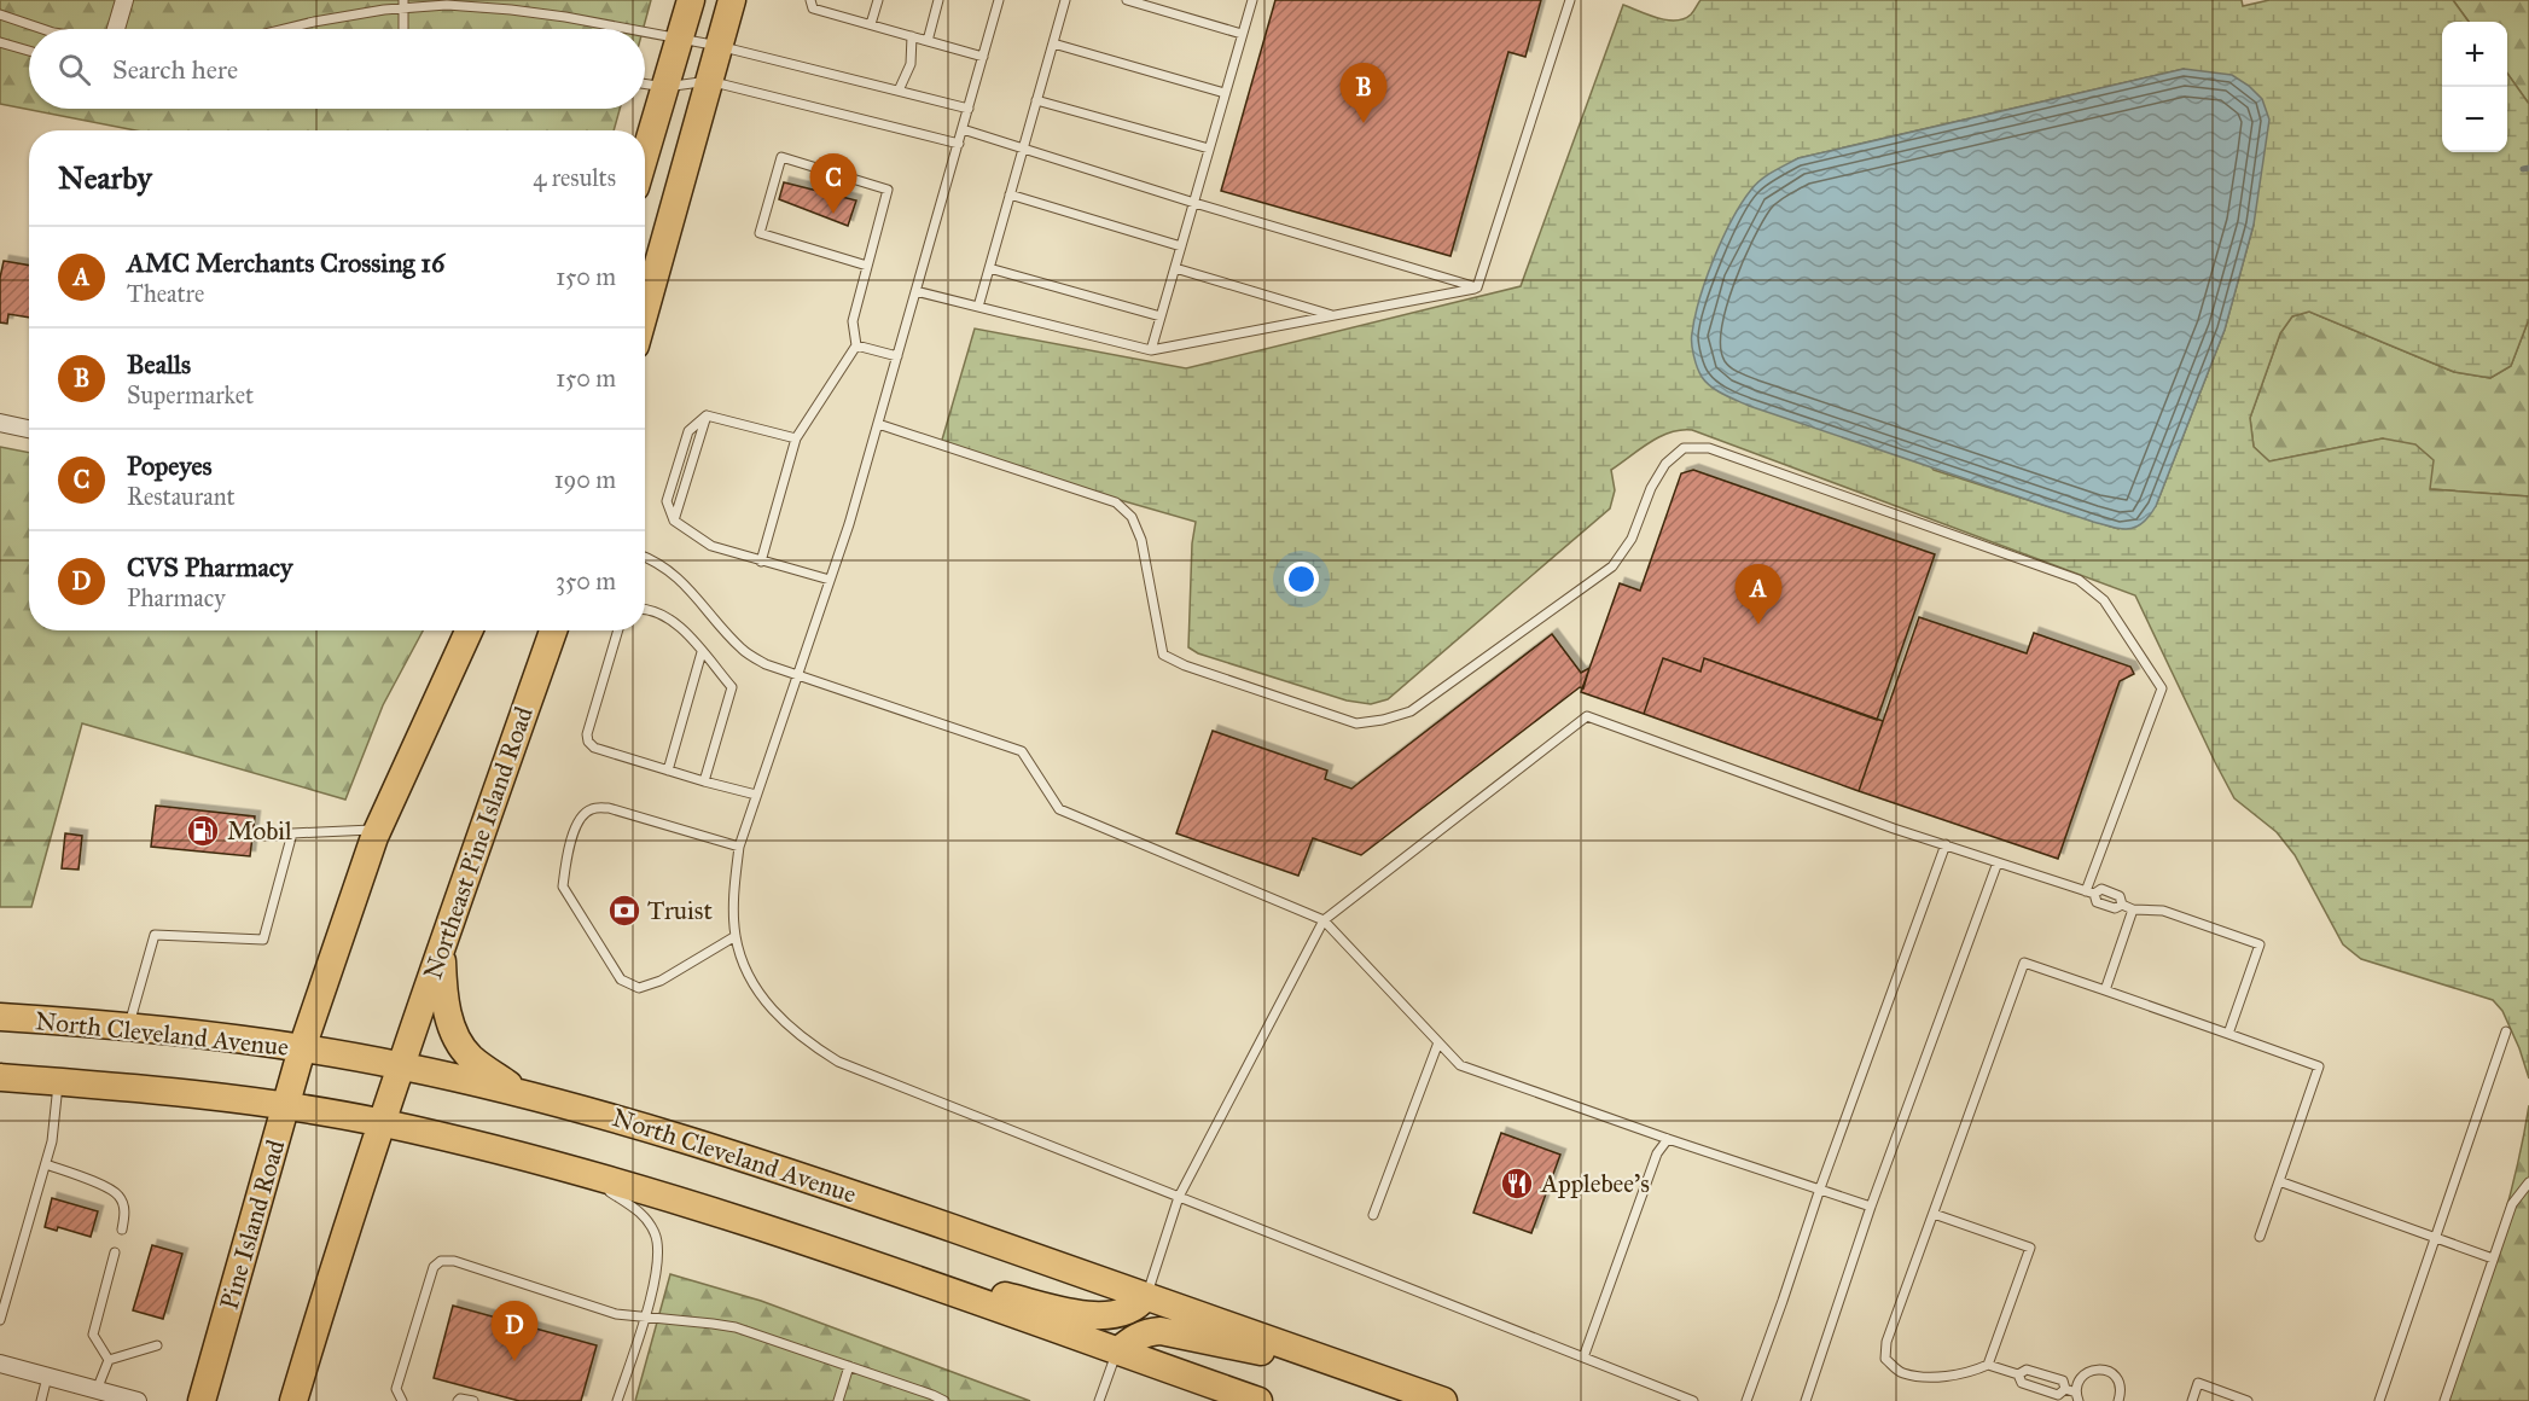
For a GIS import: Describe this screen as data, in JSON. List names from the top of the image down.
{
  "streets": {
    "main road": ["Northeast Pine Island Road", "North Cleveland Avenue", "Pine Island Road"]
  },
  "crossings": [
    ["Northeast Pine Island Road", "North Cleveland Avenue"],
    ["North Cleveland Avenue", "Pine Island Road"]
  ],
  "places": {
    "fuel station": ["Mobil"],
    "bank": ["Truist"],
    "restaurant": ["Applebee's"]
  },
  "page": {
    "map_buttons": ["+", "−"],
    "search": "Search here",
    "pins": [
      "B",
      "C",
      "A",
      "D"
    ],
    "heading": ["Nearby", "4 results"],
    "list": [
      {
        "mark": "A",
        "name": "AMC Merchants Crossing 16",
        "note": "Theatre",
        "value": "150 m"
      },
      {
        "mark": "B",
        "name": "Bealls",
        "note": "Supermarket",
        "value": "150 m"
      },
      {
        "mark": "C",
        "name": "Popeyes",
        "note": "Restaurant",
        "value": "190 m"
      },
      {
        "mark": "D",
        "name": "CVS Pharmacy",
        "note": "Pharmacy",
        "value": "350 m"
      }
    ]
  }
}
